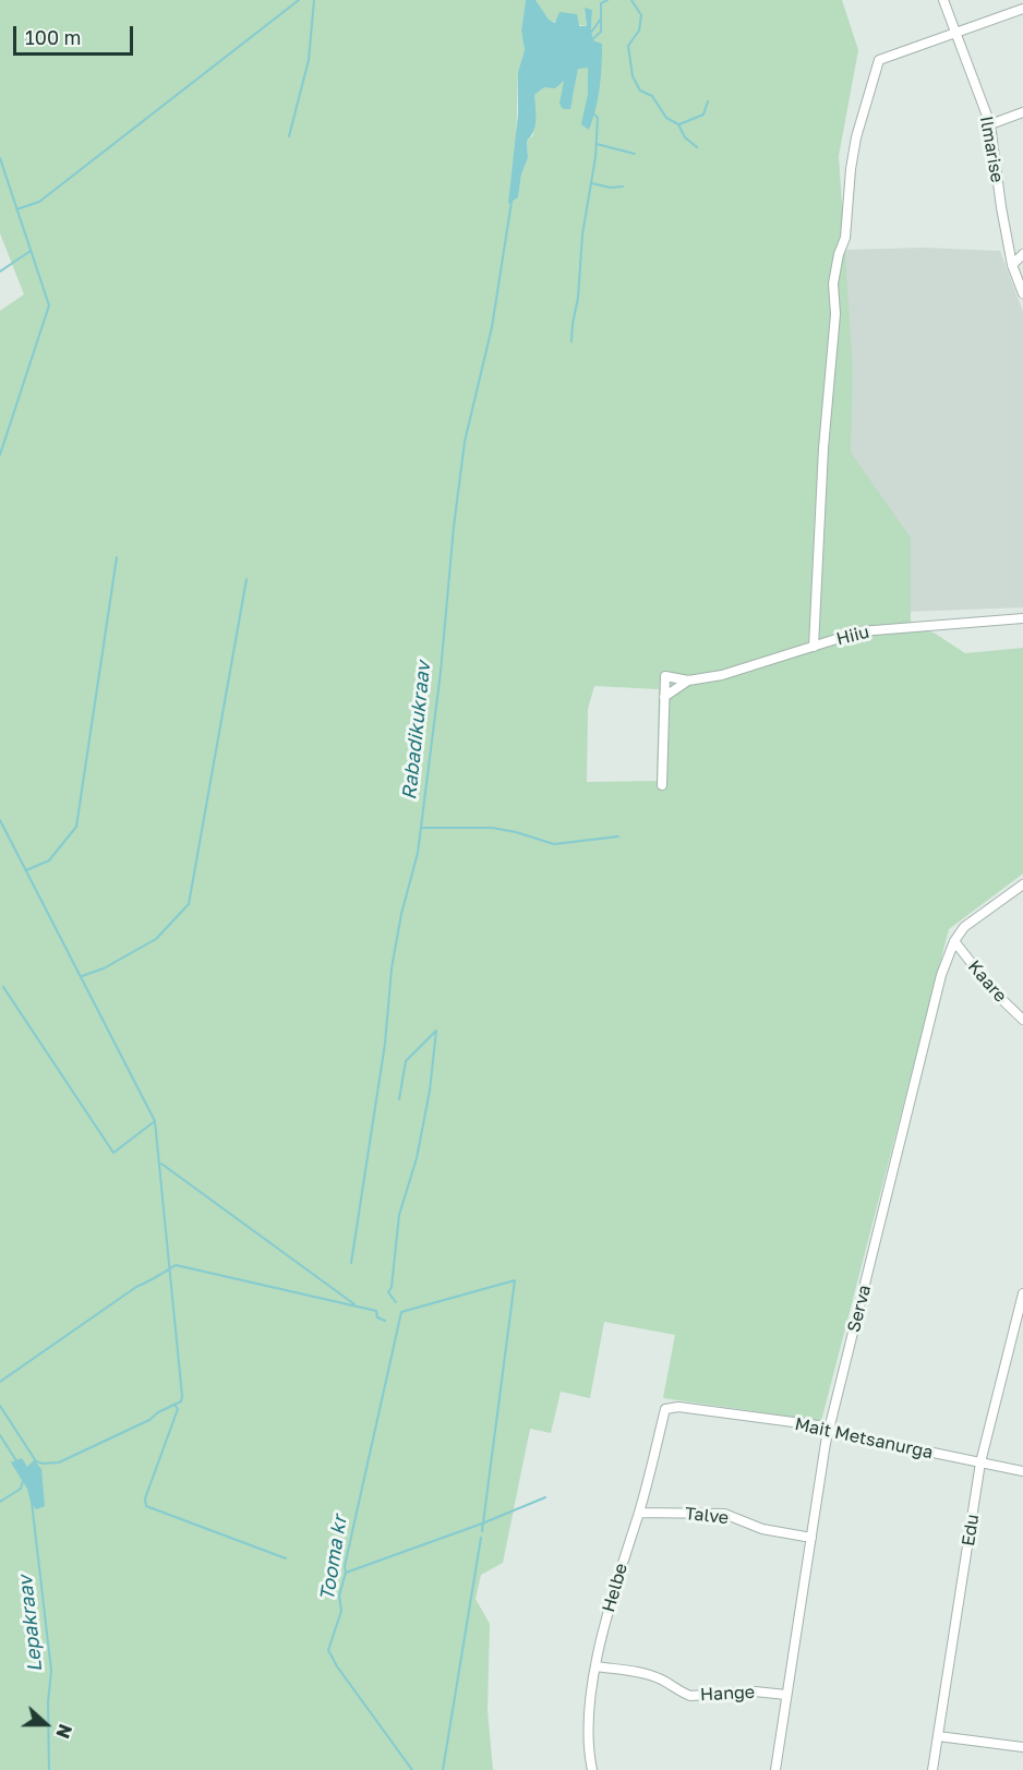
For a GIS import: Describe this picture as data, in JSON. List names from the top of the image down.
{
  "streets": {
    "street": [
      "Ilmarise",
      "Hiiu",
      "Kaare",
      "Serva",
      "Mait Metsanurga",
      "Talve",
      "Edu",
      "Helbe",
      "Hange"
    ]
  },
  "crossings": [
    ["Kaare", "Serva"],
    ["Serva", "Mait Metsanurga"],
    ["Serva", "Talve"],
    ["Serva", "Hange"],
    ["Mait Metsanurga", "Edu"],
    ["Mait Metsanurga", "Helbe"],
    ["Talve", "Helbe"],
    ["Helbe", "Hange"]
  ],
  "water": ["Rabadikukraav", "Tooma kr", "Lepakraav"],
  "scale_bar": "100 m",
  "north": "right"
}
